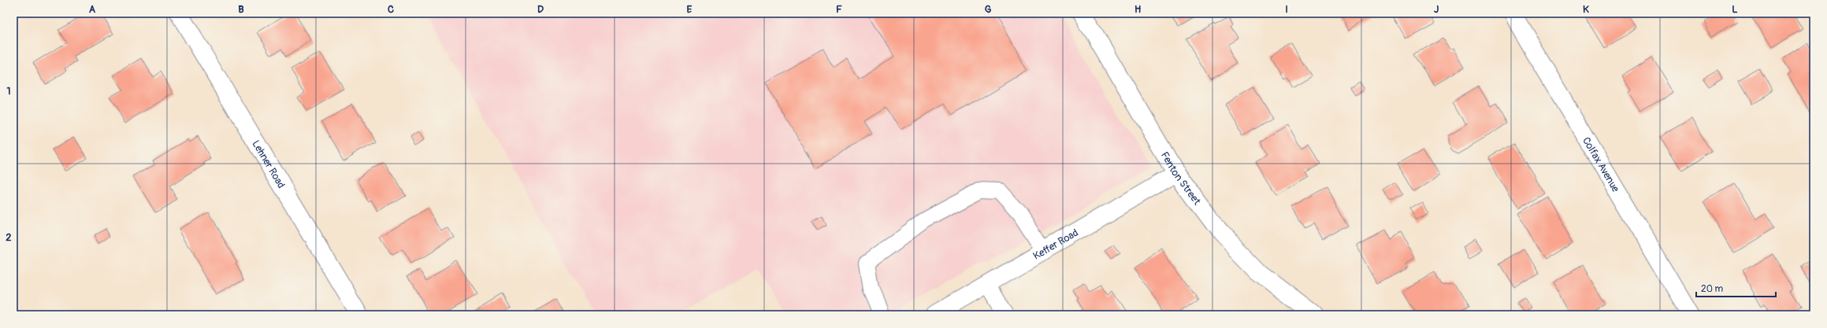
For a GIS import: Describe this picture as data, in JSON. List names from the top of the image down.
{
  "streets": {
    "street": [
      "Colfax Avenue",
      "Lehner Road",
      "Fenton Street",
      "Keffer Road"
    ]
  },
  "crossings": [
    ["Fenton Street", "Keffer Road"]
  ],
  "scale_bar": "20 m",
  "grid": {
    "columns": [
      "A",
      "B",
      "C",
      "D",
      "E",
      "F",
      "G",
      "H",
      "I",
      "J",
      "K",
      "L"
    ],
    "rows": ["1", "2"]
  }
}
